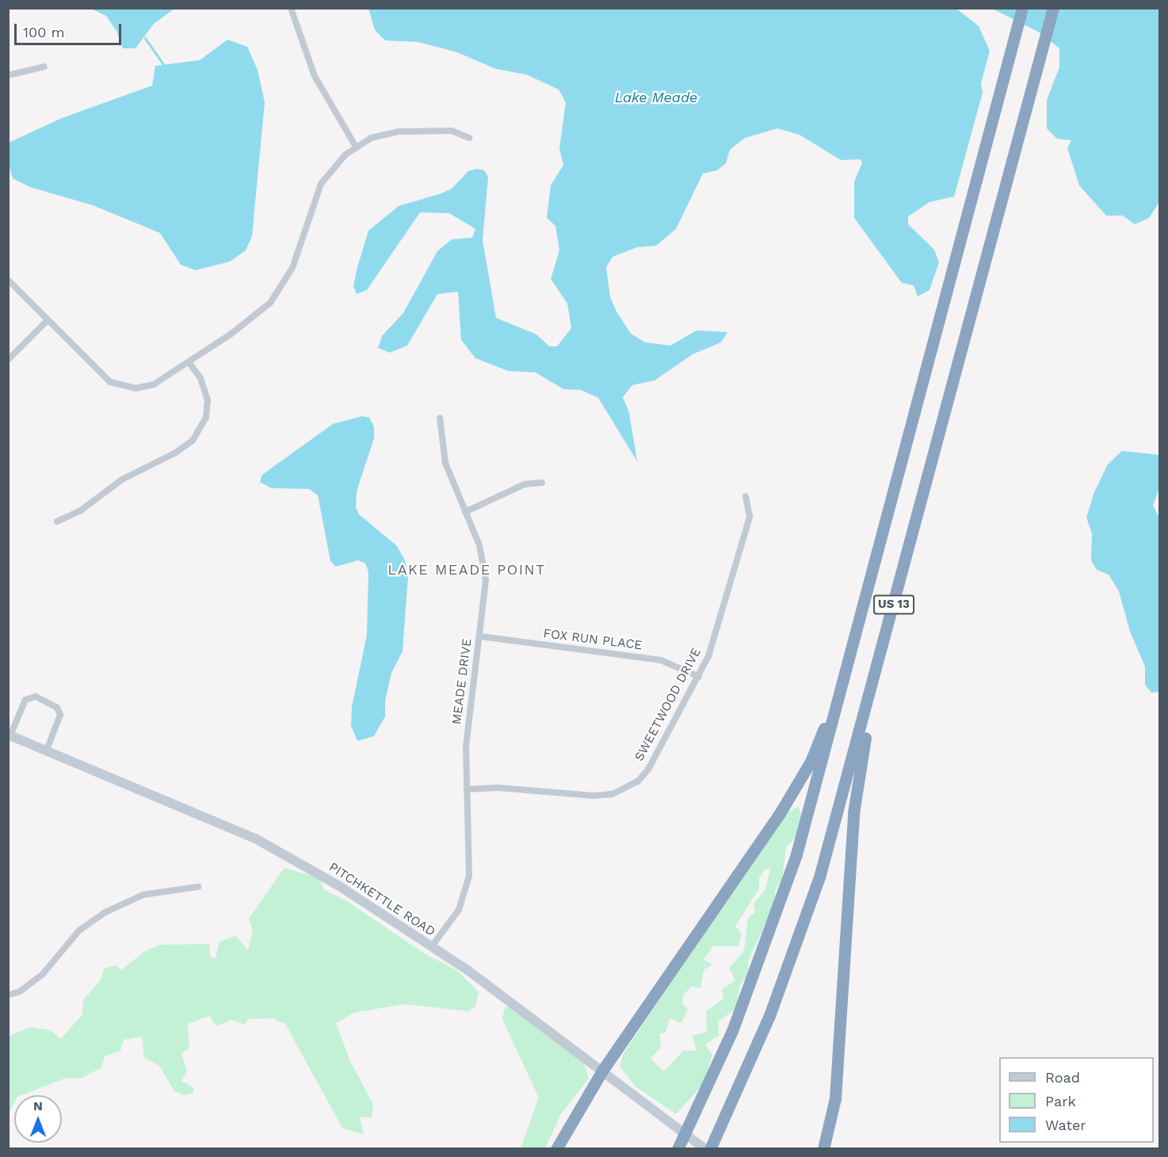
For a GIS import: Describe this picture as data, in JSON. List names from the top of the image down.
{
  "streets": {
    "highway": ["US 13"],
    "main road": ["PITCHKETTLE ROAD"],
    "street": ["FOX RUN PLACE", "MEADE DRIVE", "SWEETWOOD DRIVE"]
  },
  "crossings": [
    ["FOX RUN PLACE", "MEADE DRIVE"],
    ["FOX RUN PLACE", "SWEETWOOD DRIVE"],
    ["MEADE DRIVE", "SWEETWOOD DRIVE"],
    ["MEADE DRIVE", "PITCHKETTLE ROAD"]
  ],
  "districts": ["LAKE MEADE POINT"],
  "water": ["Lake Meade"],
  "legend": ["Road", "Park", "Water"],
  "scale_bar": "100 m",
  "north": "top"
}
